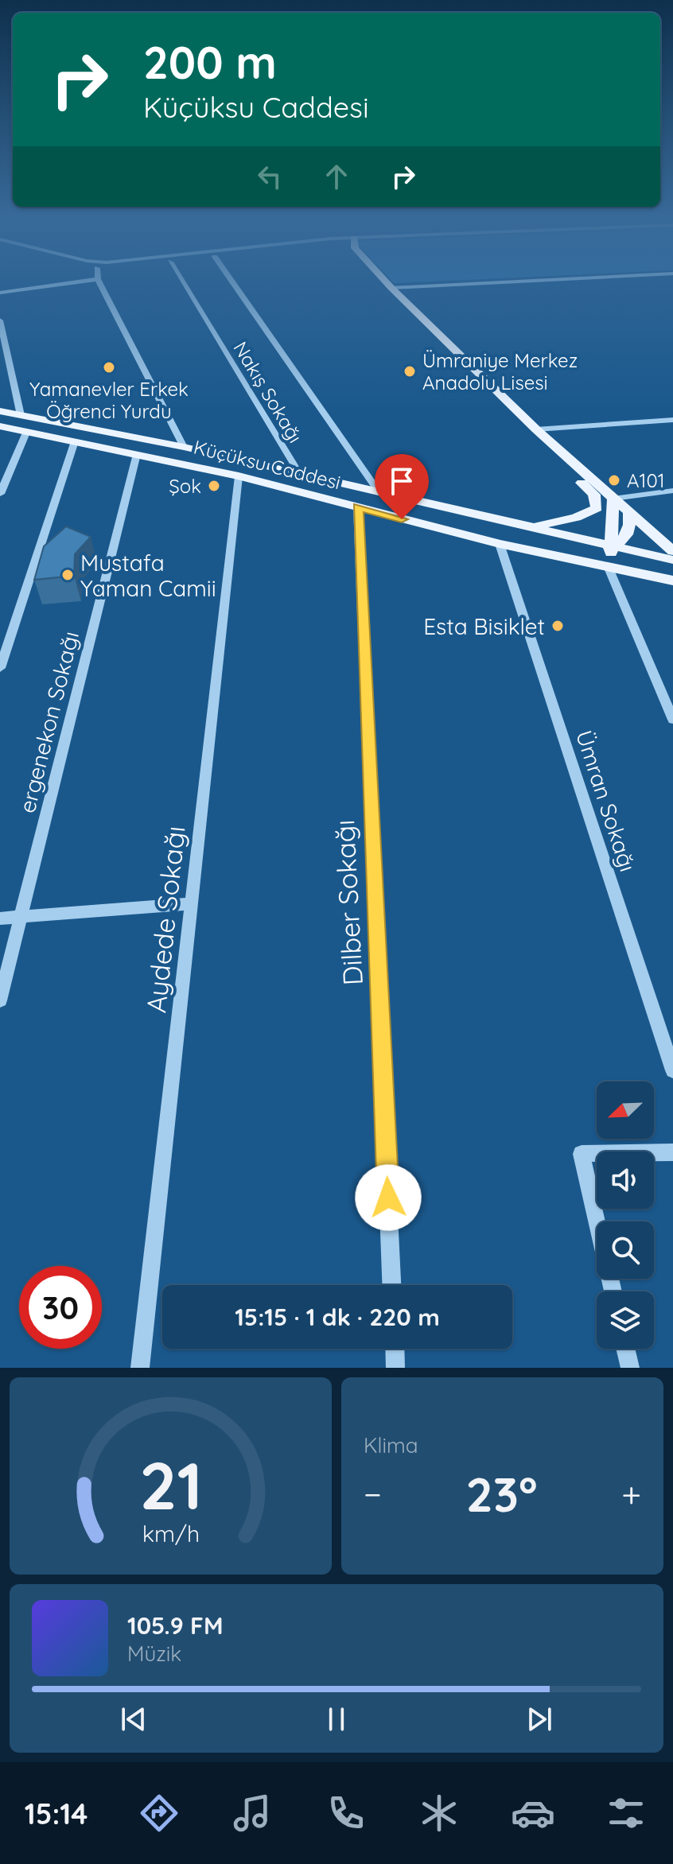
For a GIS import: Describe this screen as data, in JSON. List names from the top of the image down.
{
  "streets": {
    "main road": ["Küçüksu Caddesi"],
    "street": [
      "Nakış Sokağı",
      "ergenekon Sokağı",
      "Ümran Sokağı",
      "Dilber Sokağı",
      "Aydede Sokağı"
    ]
  },
  "crossings": [
    ["Nakış Sokağı", "Küçüksu Caddesi"],
    ["Küçüksu Caddesi", "ergenekon Sokağı"],
    ["Küçüksu Caddesi", "Ümran Sokağı"],
    ["Küçüksu Caddesi", "Dilber Sokağı"],
    ["Küçüksu Caddesi", "Aydede Sokağı"]
  ],
  "places": [
    "Yamanevler Erkek Öğrenci Yurdu",
    "Ümraniye Merkez Anadolu Lisesi",
    "A101",
    "Şok",
    "Mustafa Yaman Camii",
    "Esta Bisiklet"
  ],
  "north": "bottom left",
  "page": {
    "turn": ["200 m", "Küçüksu Caddesi"],
    "limit": "30",
    "trip": "15:15 · 1 dk · 220 m",
    "tile": "Klima",
    "heat": ["−", "23°", "+"],
    "song": ["105.9 FM", "Müzik"],
    "tabs": "15:14",
    "gauge": ["21", "km/h"]
  }
}
